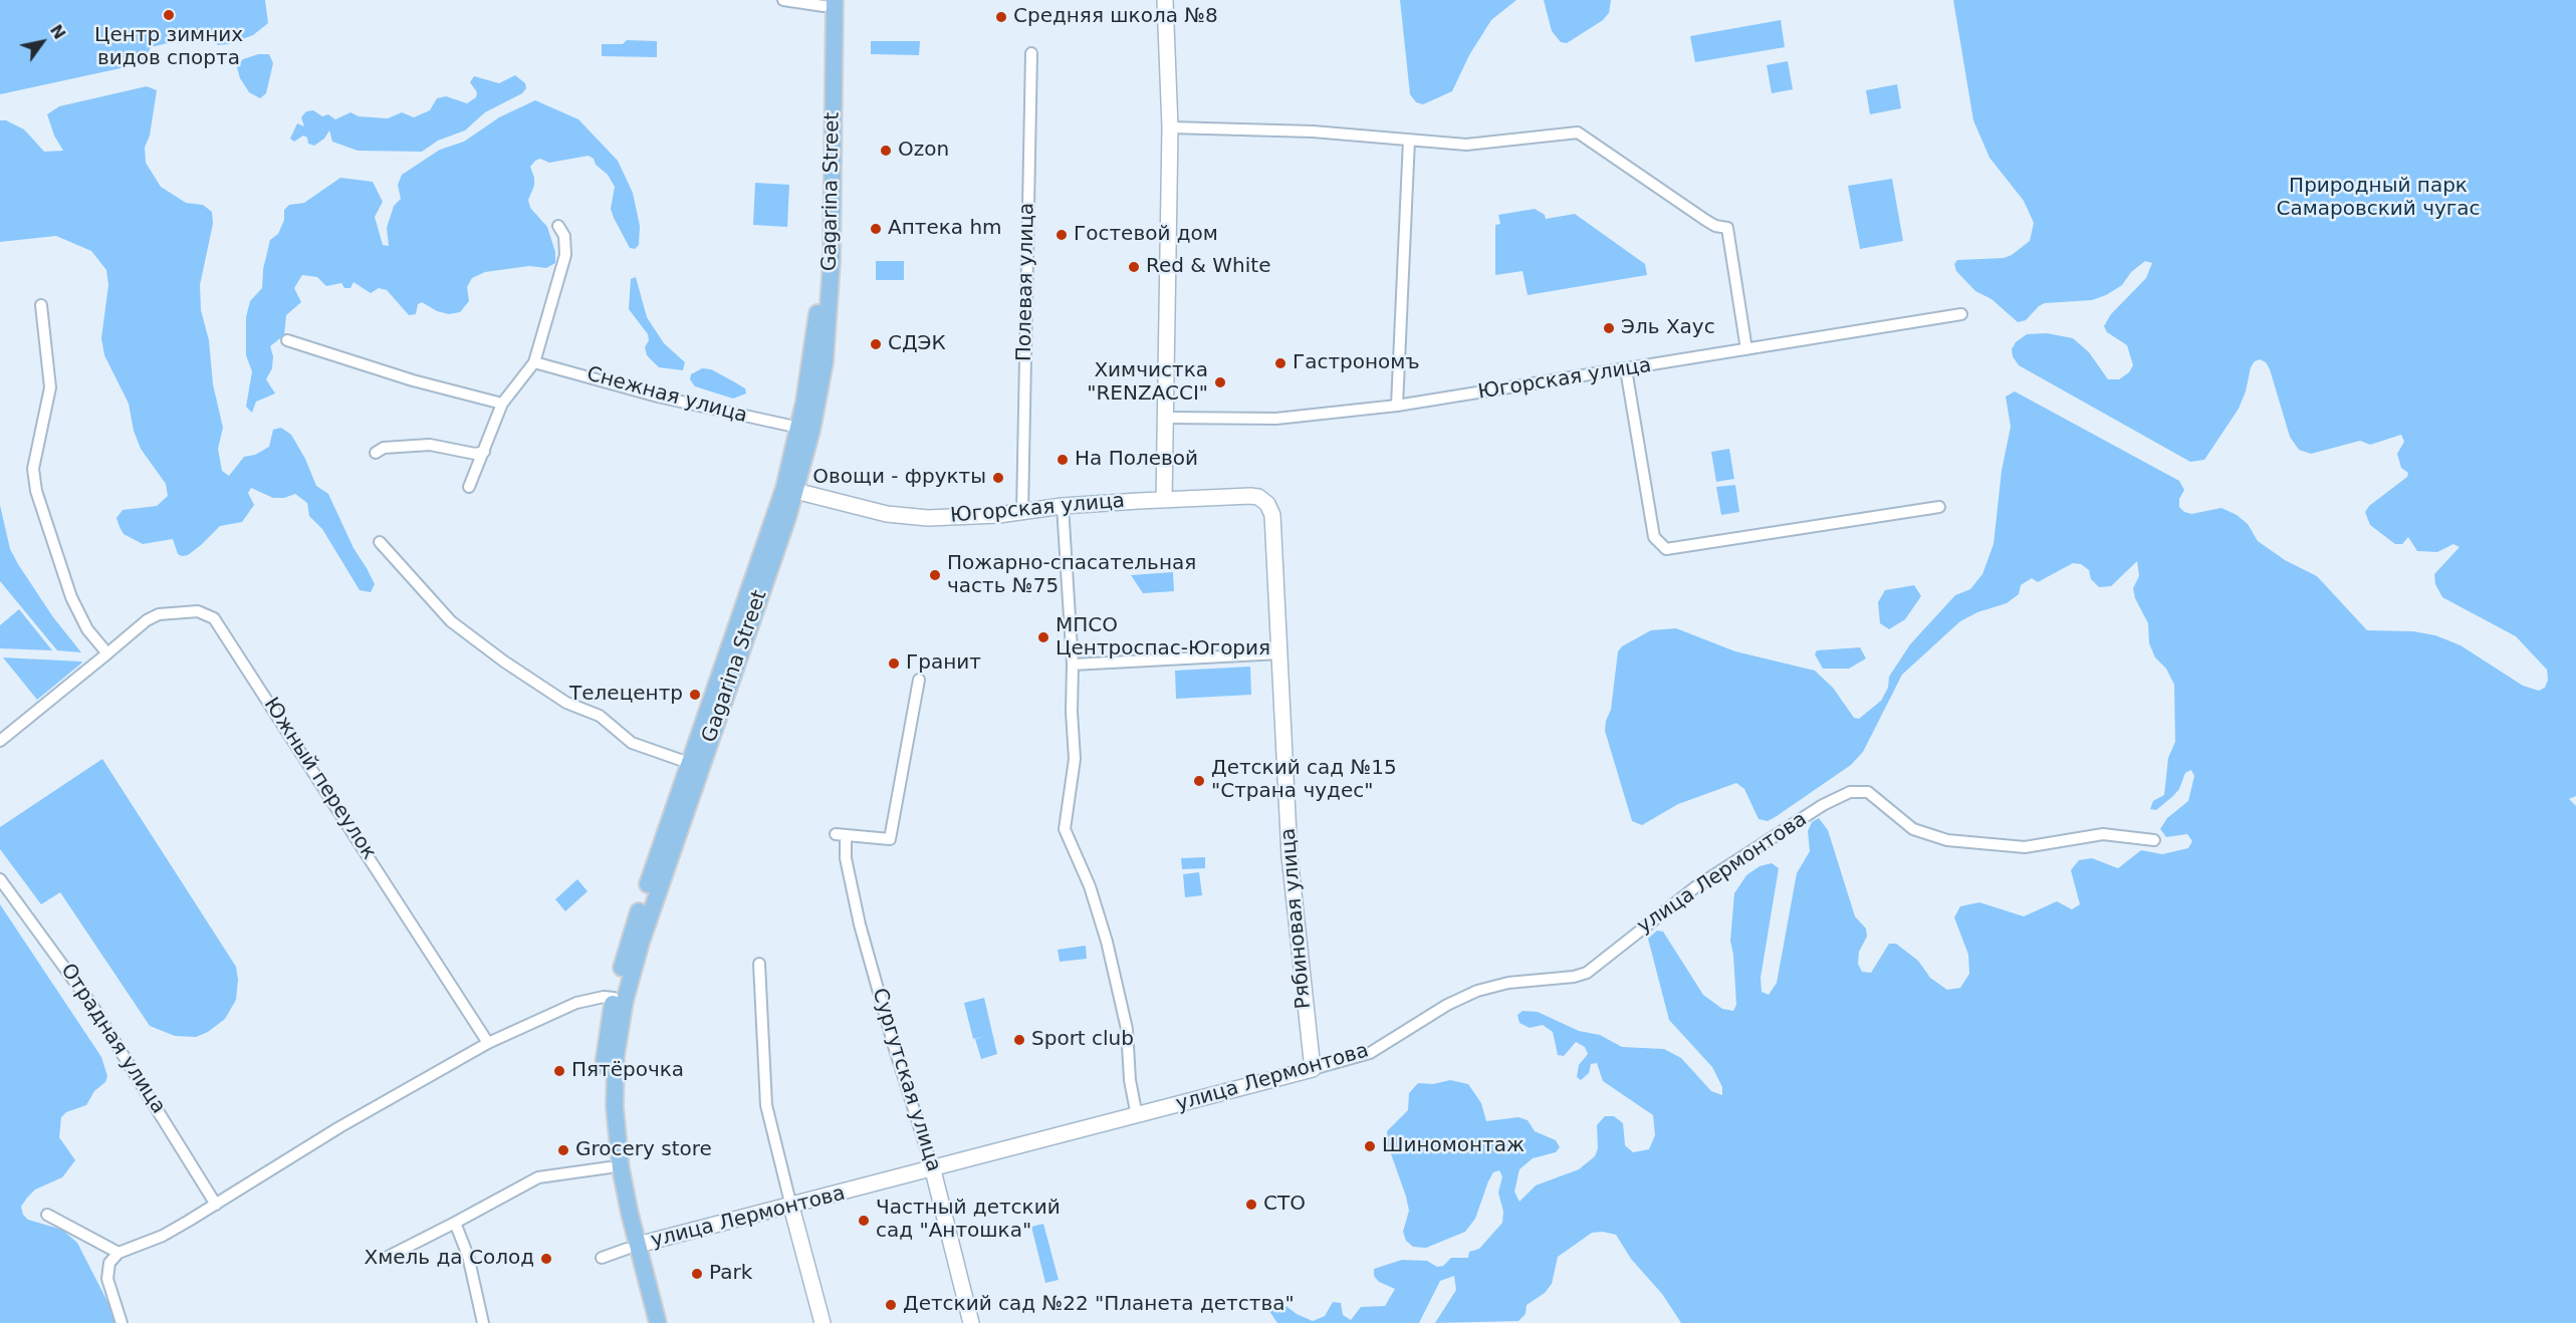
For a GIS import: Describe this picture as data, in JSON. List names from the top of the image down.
{
  "streets": {
    "main road": ["Gagarina Street"],
    "street": [
      "Полевая улица",
      "Югорская улица",
      "Снежная улица",
      "Южный переулок",
      "улица Лермонтова",
      "Рябиновая улица",
      "Отрадная улица",
      "Сургутская улица"
    ]
  },
  "crossings": [
    ["Gagarina Street", "Югорская улица"],
    ["Gagarina Street", "Снежная улица"],
    ["Gagarina Street", "улица Лермонтова"],
    ["Полевая улица", "Югорская улица"],
    ["Югорская улица", "Рябиновая улица"],
    ["улица Лермонтова", "Рябиновая улица"],
    ["улица Лермонтова", "Сургутская улица"]
  ],
  "parks": ["Природный парк Самаровский чугас"],
  "places": [
    "Центр зимних видов спорта",
    "Средняя школа №8",
    "Ozon",
    "Аптека hm",
    "Гостевой дом",
    "Red & White",
    "Эль Хаус",
    "СДЭК",
    "Гастрономъ",
    "Химчистка \"RENZACCI\"",
    "На Полевой",
    "Овощи - фрукты",
    "Пожарно-спасательная часть №75",
    "МПСО Центроспас-Югория",
    "Гранит",
    "Телецентр",
    "Детский сад №15 \"Страна чудес\"",
    "Sport club",
    "Пятёрочка",
    "Шиномонтаж",
    "Grocery store",
    "СТО",
    "Частный детский сад \"Антошка\"",
    "Хмель да Солод",
    "Park",
    "Детский сад №22 \"Планета детства\""
  ],
  "north": "top right"
}
